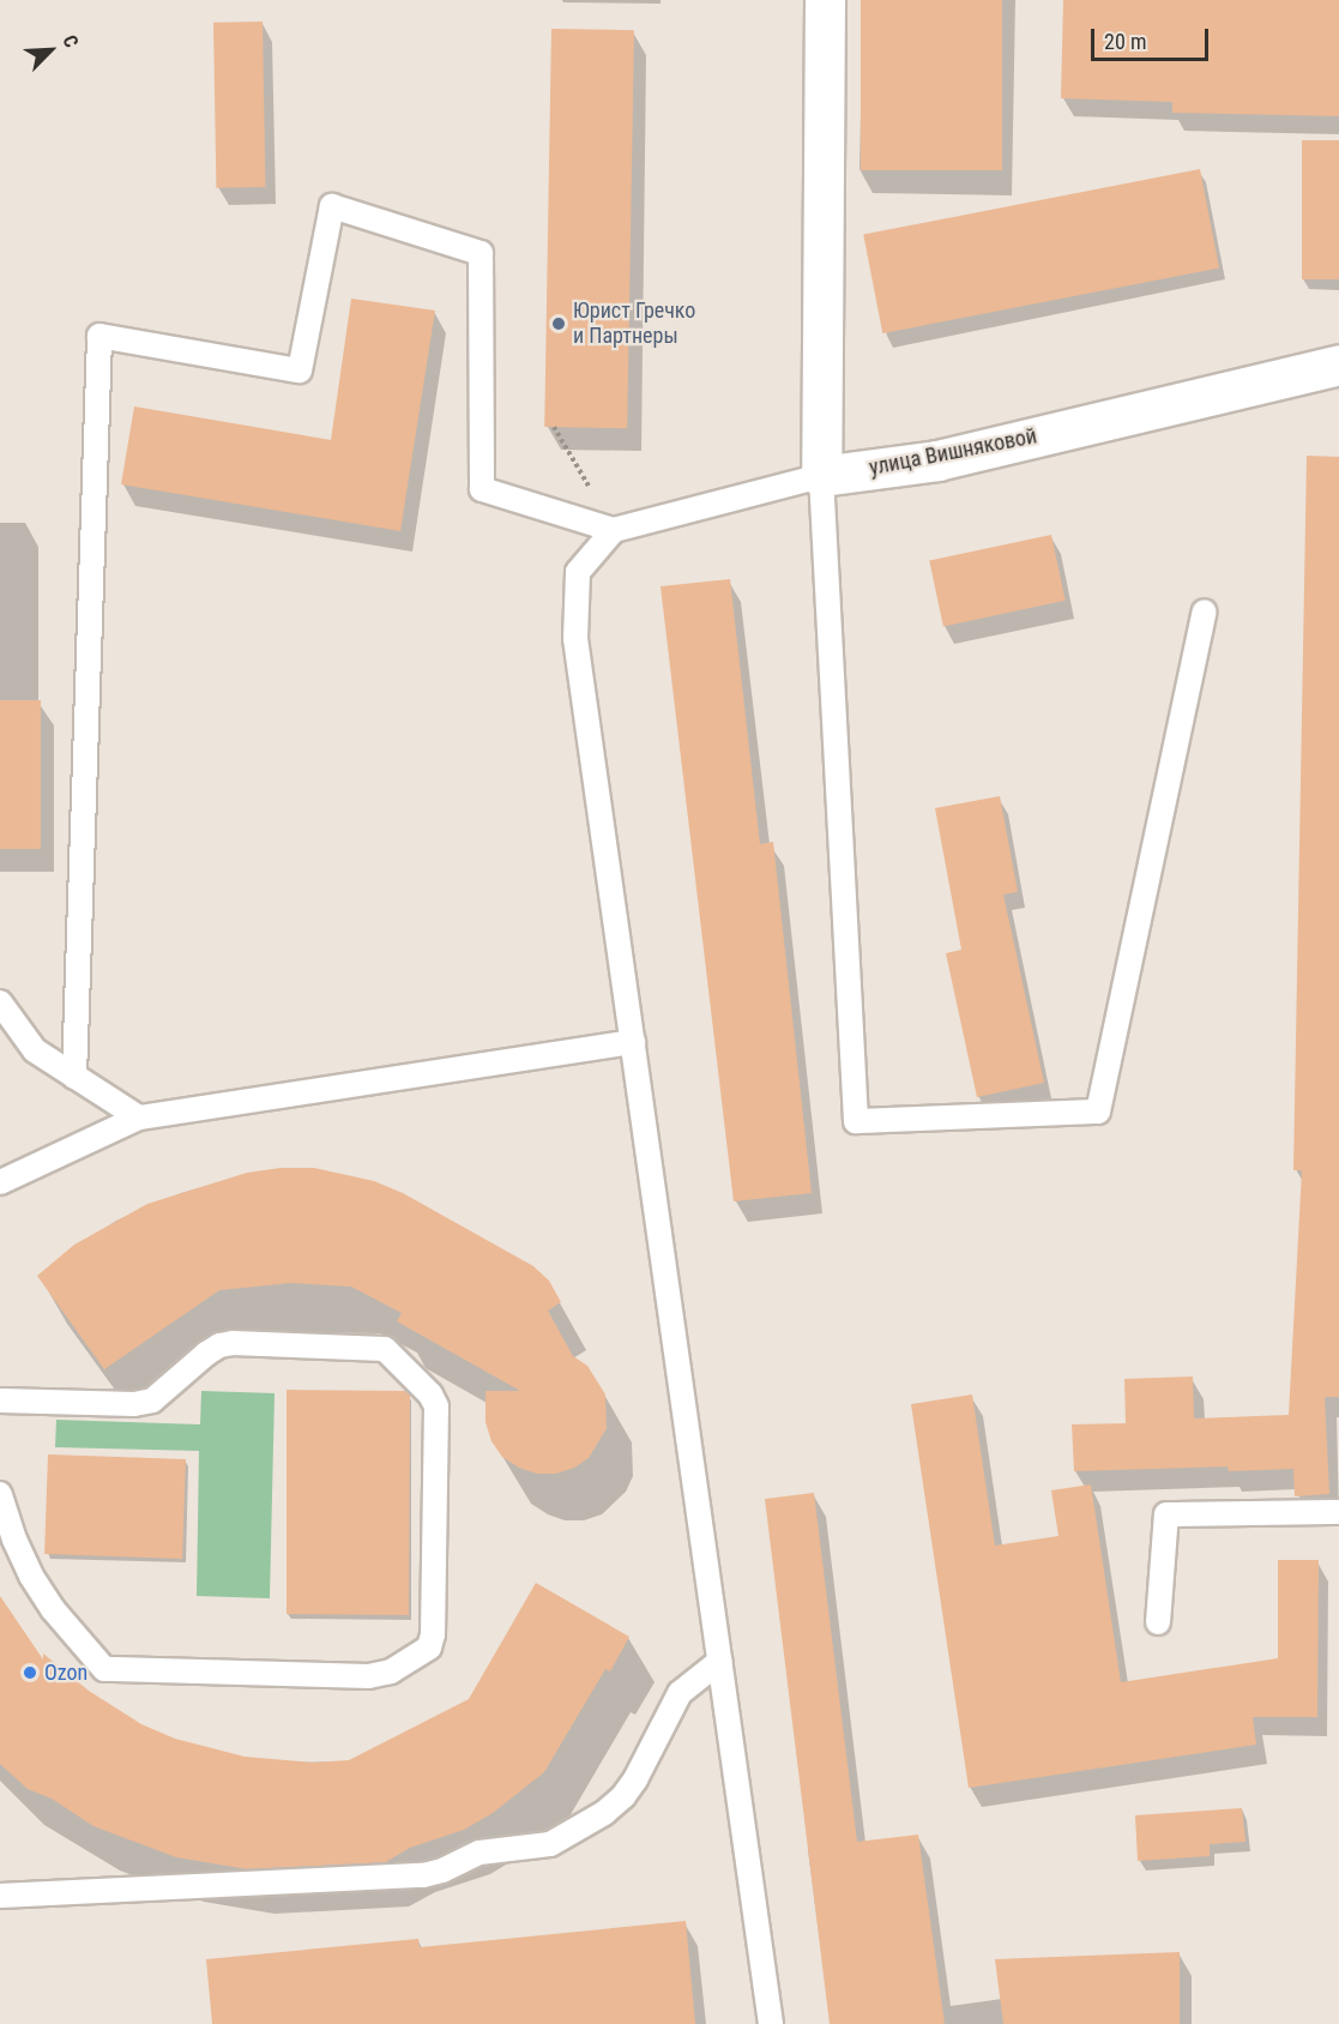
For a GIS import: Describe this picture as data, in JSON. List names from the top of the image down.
{
  "streets": {
    "street": ["улица Вишняковой"]
  },
  "places": ["Юрист Гречко и Партнеры", "Ozon"],
  "scale_bar": "20 m",
  "north": "top right"
}
